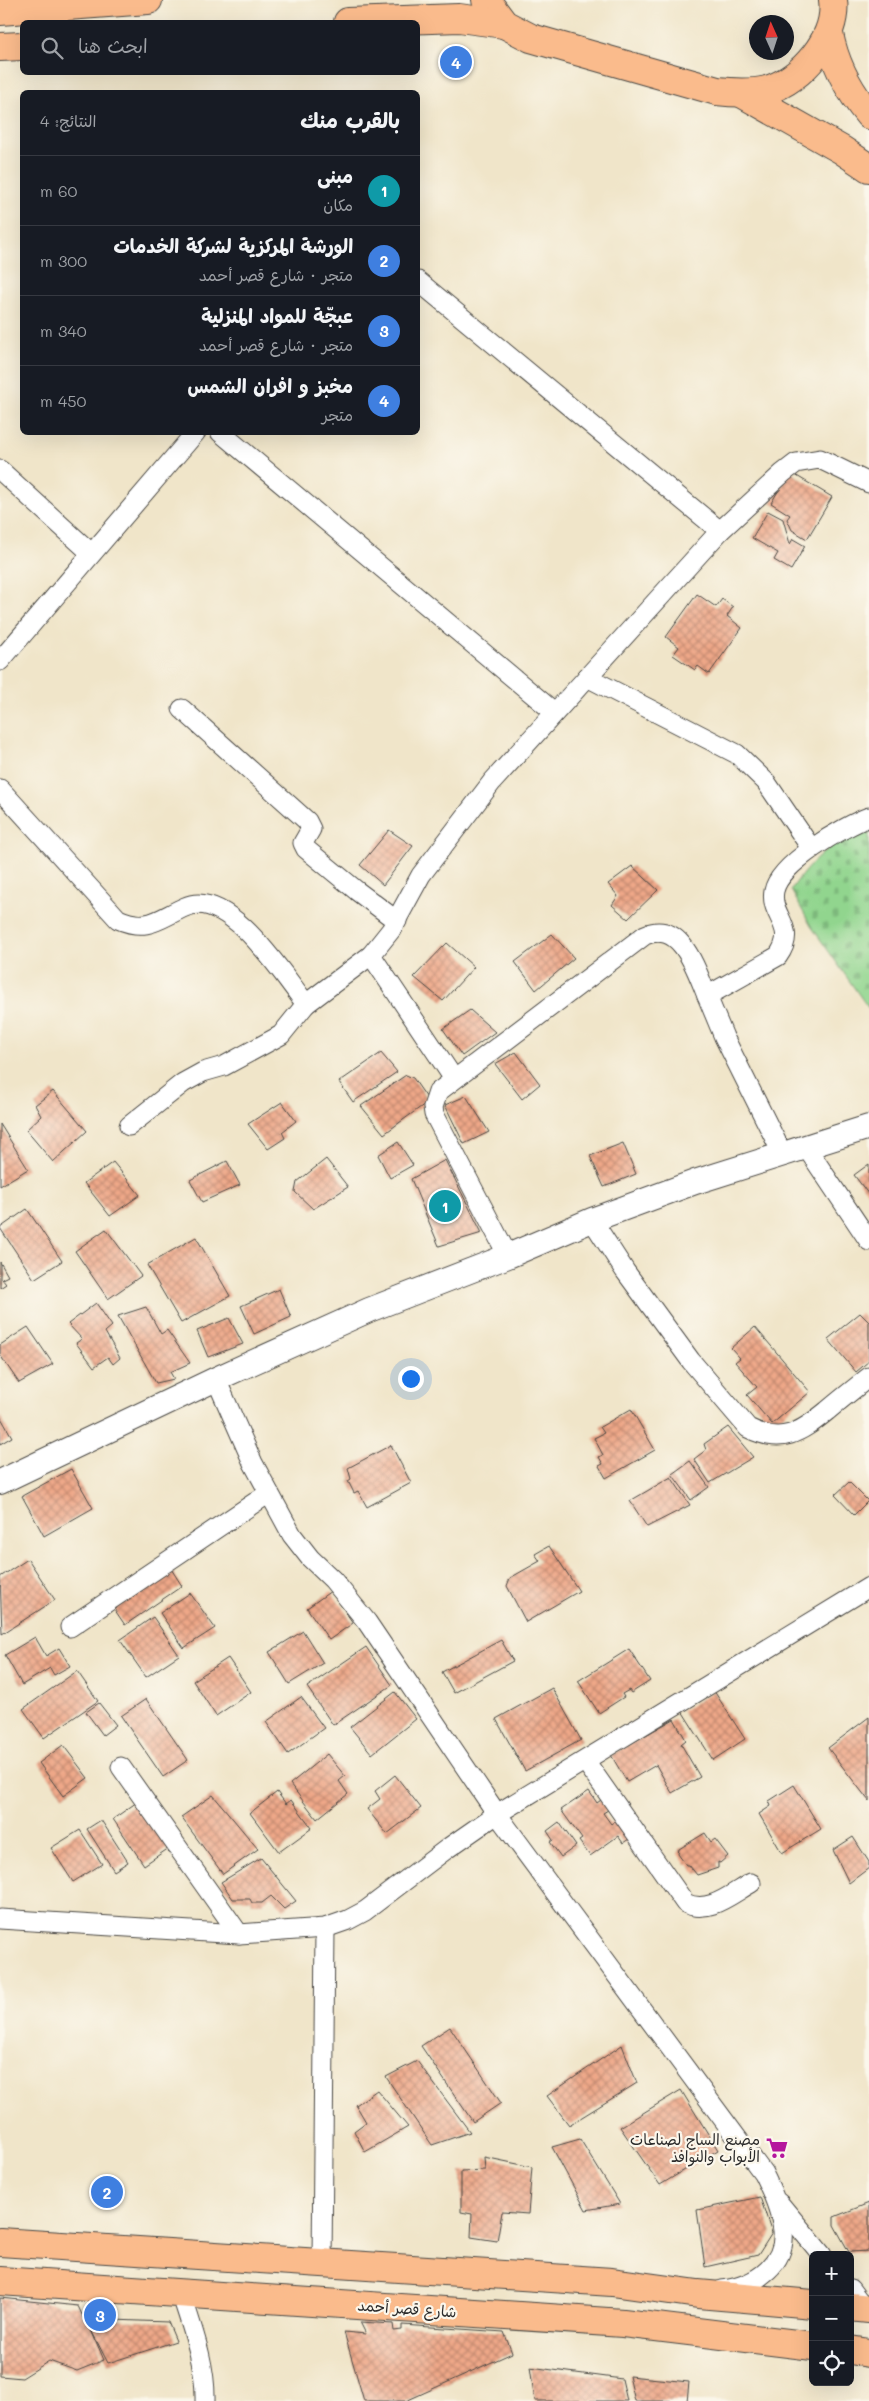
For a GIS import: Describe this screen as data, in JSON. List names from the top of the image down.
{
  "streets": {
    "main road": ["شارع قصر أحمد"]
  },
  "places": {
    "supermarket": ["مصنع الساج لصناعات الأبواب والنوافذ"]
  },
  "north": "top",
  "page": {
    "search": "ابحث هنا",
    "pins": [
      "4",
      "1",
      "2",
      "3"
    ],
    "heading": ["بالقرب منك", "النتائج: 4"],
    "list": [
      {
        "mark": "1",
        "name": "مبنى",
        "note": "مكان",
        "value": "60 m"
      },
      {
        "mark": "2",
        "name": "الورشة المركزية لشركة الخدمات",
        "note": "متجر · شارع قصر أحمد",
        "value": "300 m"
      },
      {
        "mark": "3",
        "name": "عبجّة للمواد المنزلية",
        "note": "متجر · شارع قصر أحمد",
        "value": "340 m"
      },
      {
        "mark": "4",
        "name": "مخبز و افران الشمس",
        "note": "متجر",
        "value": "450 m"
      }
    ],
    "map_buttons": ["+", "−"]
  }
}
